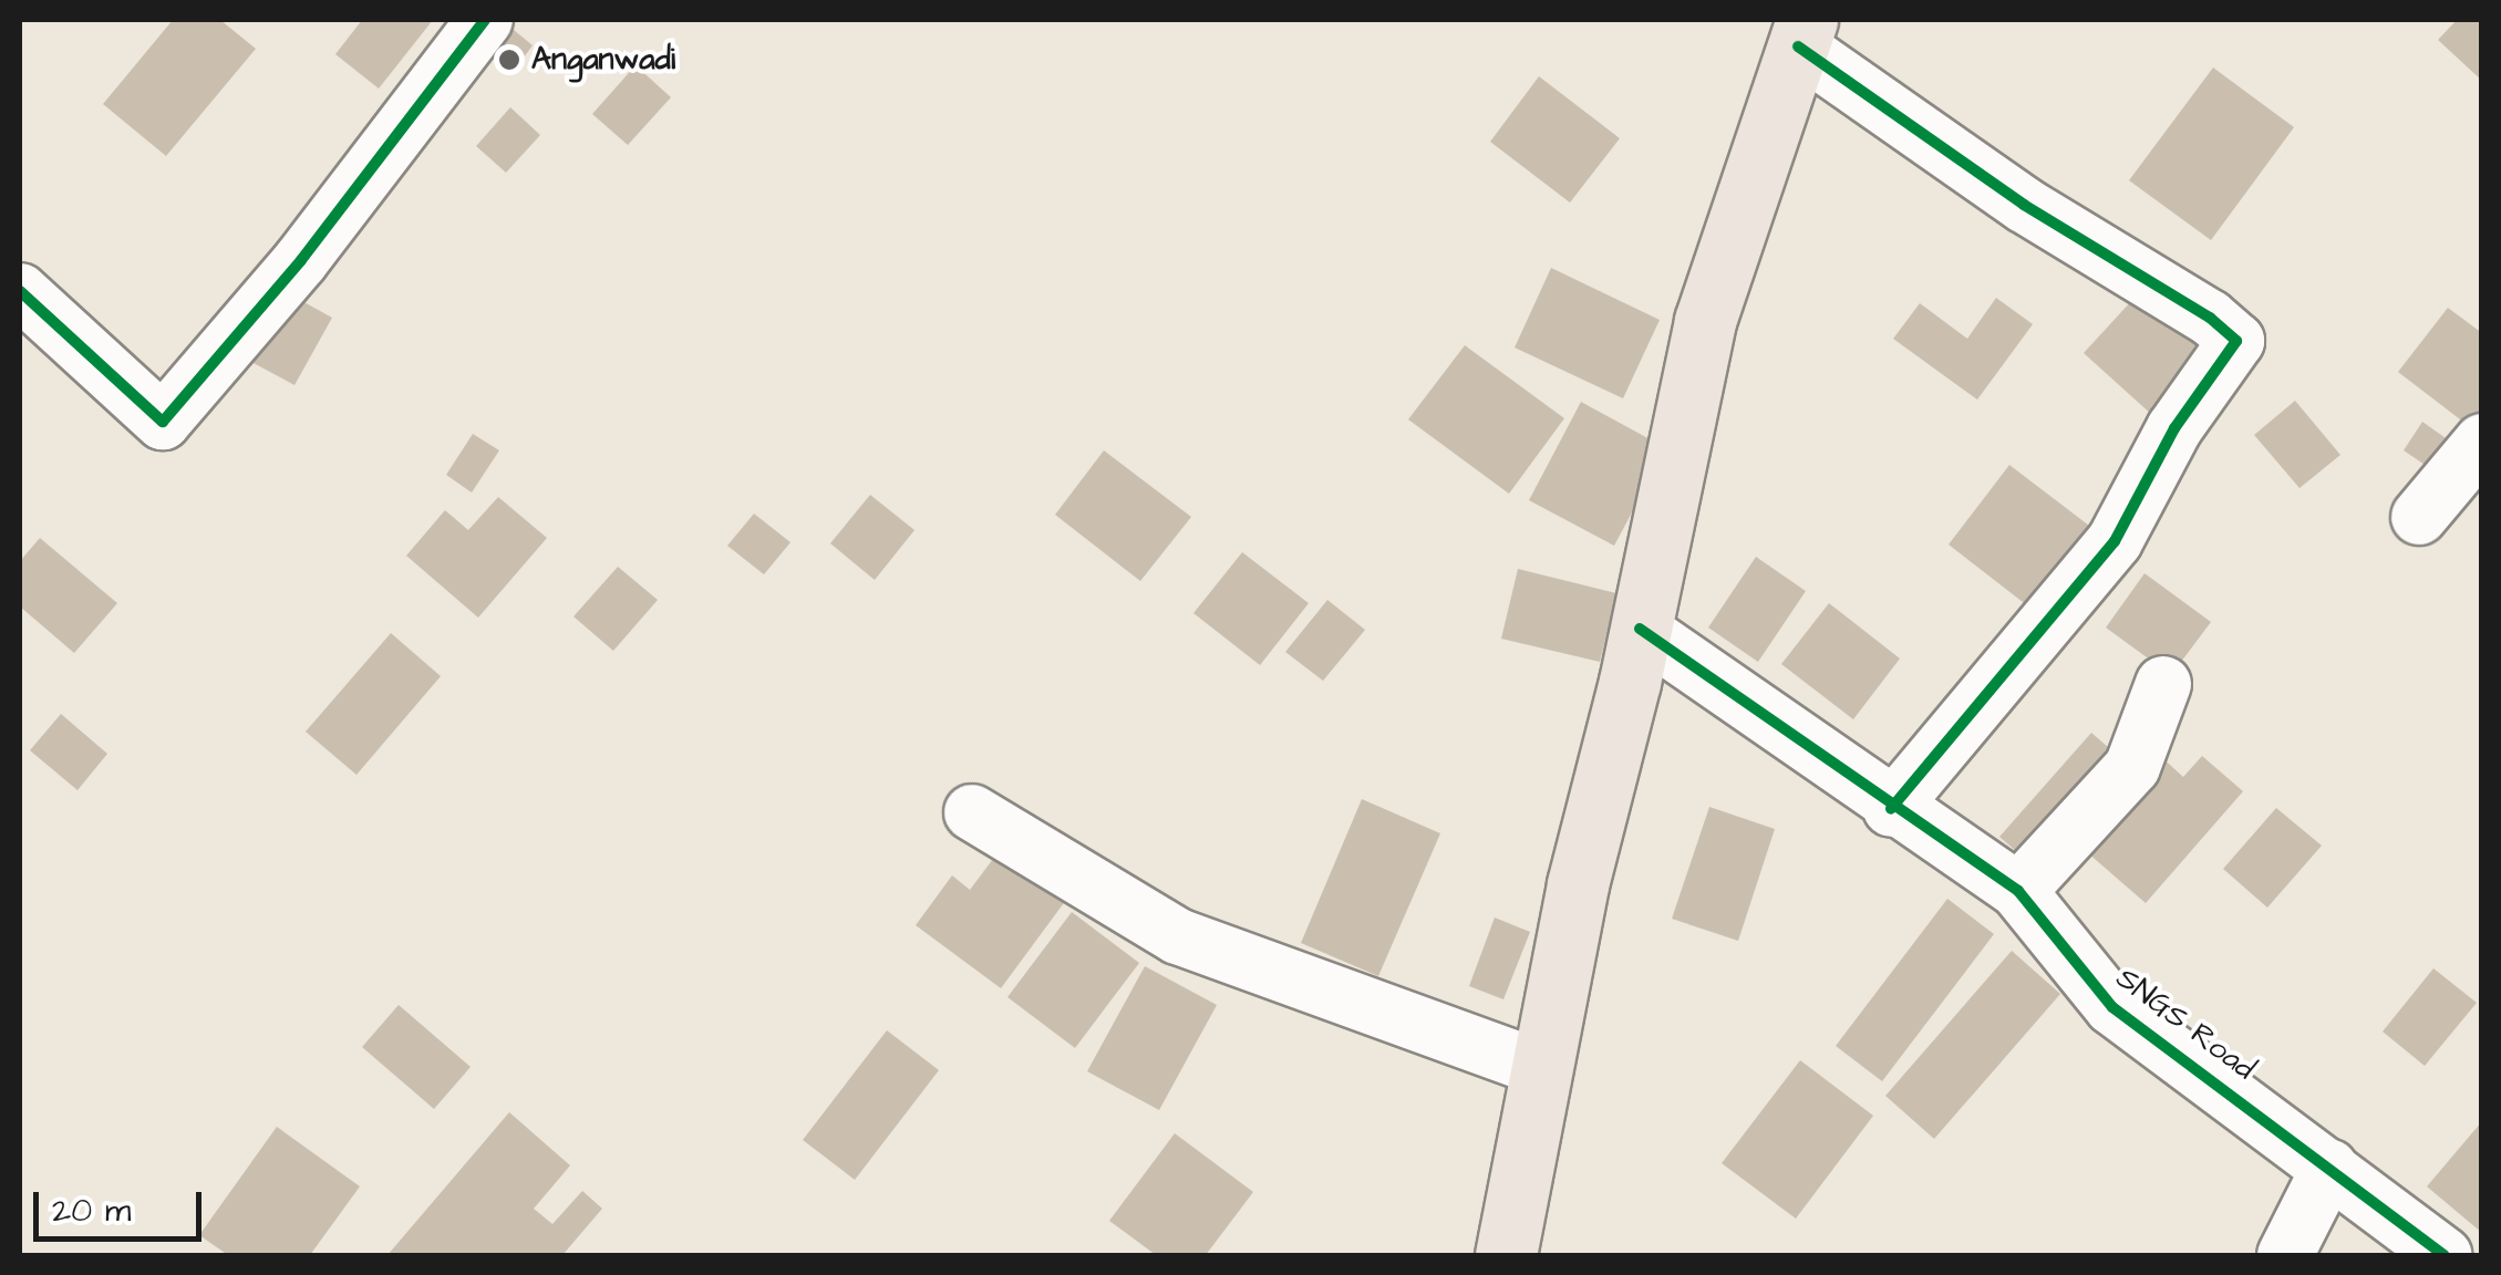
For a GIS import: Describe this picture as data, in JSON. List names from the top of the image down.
{
  "streets": {
    "street": ["SNGS Road"]
  },
  "places": ["Anganwadi"],
  "scale_bar": "20 m"
}
